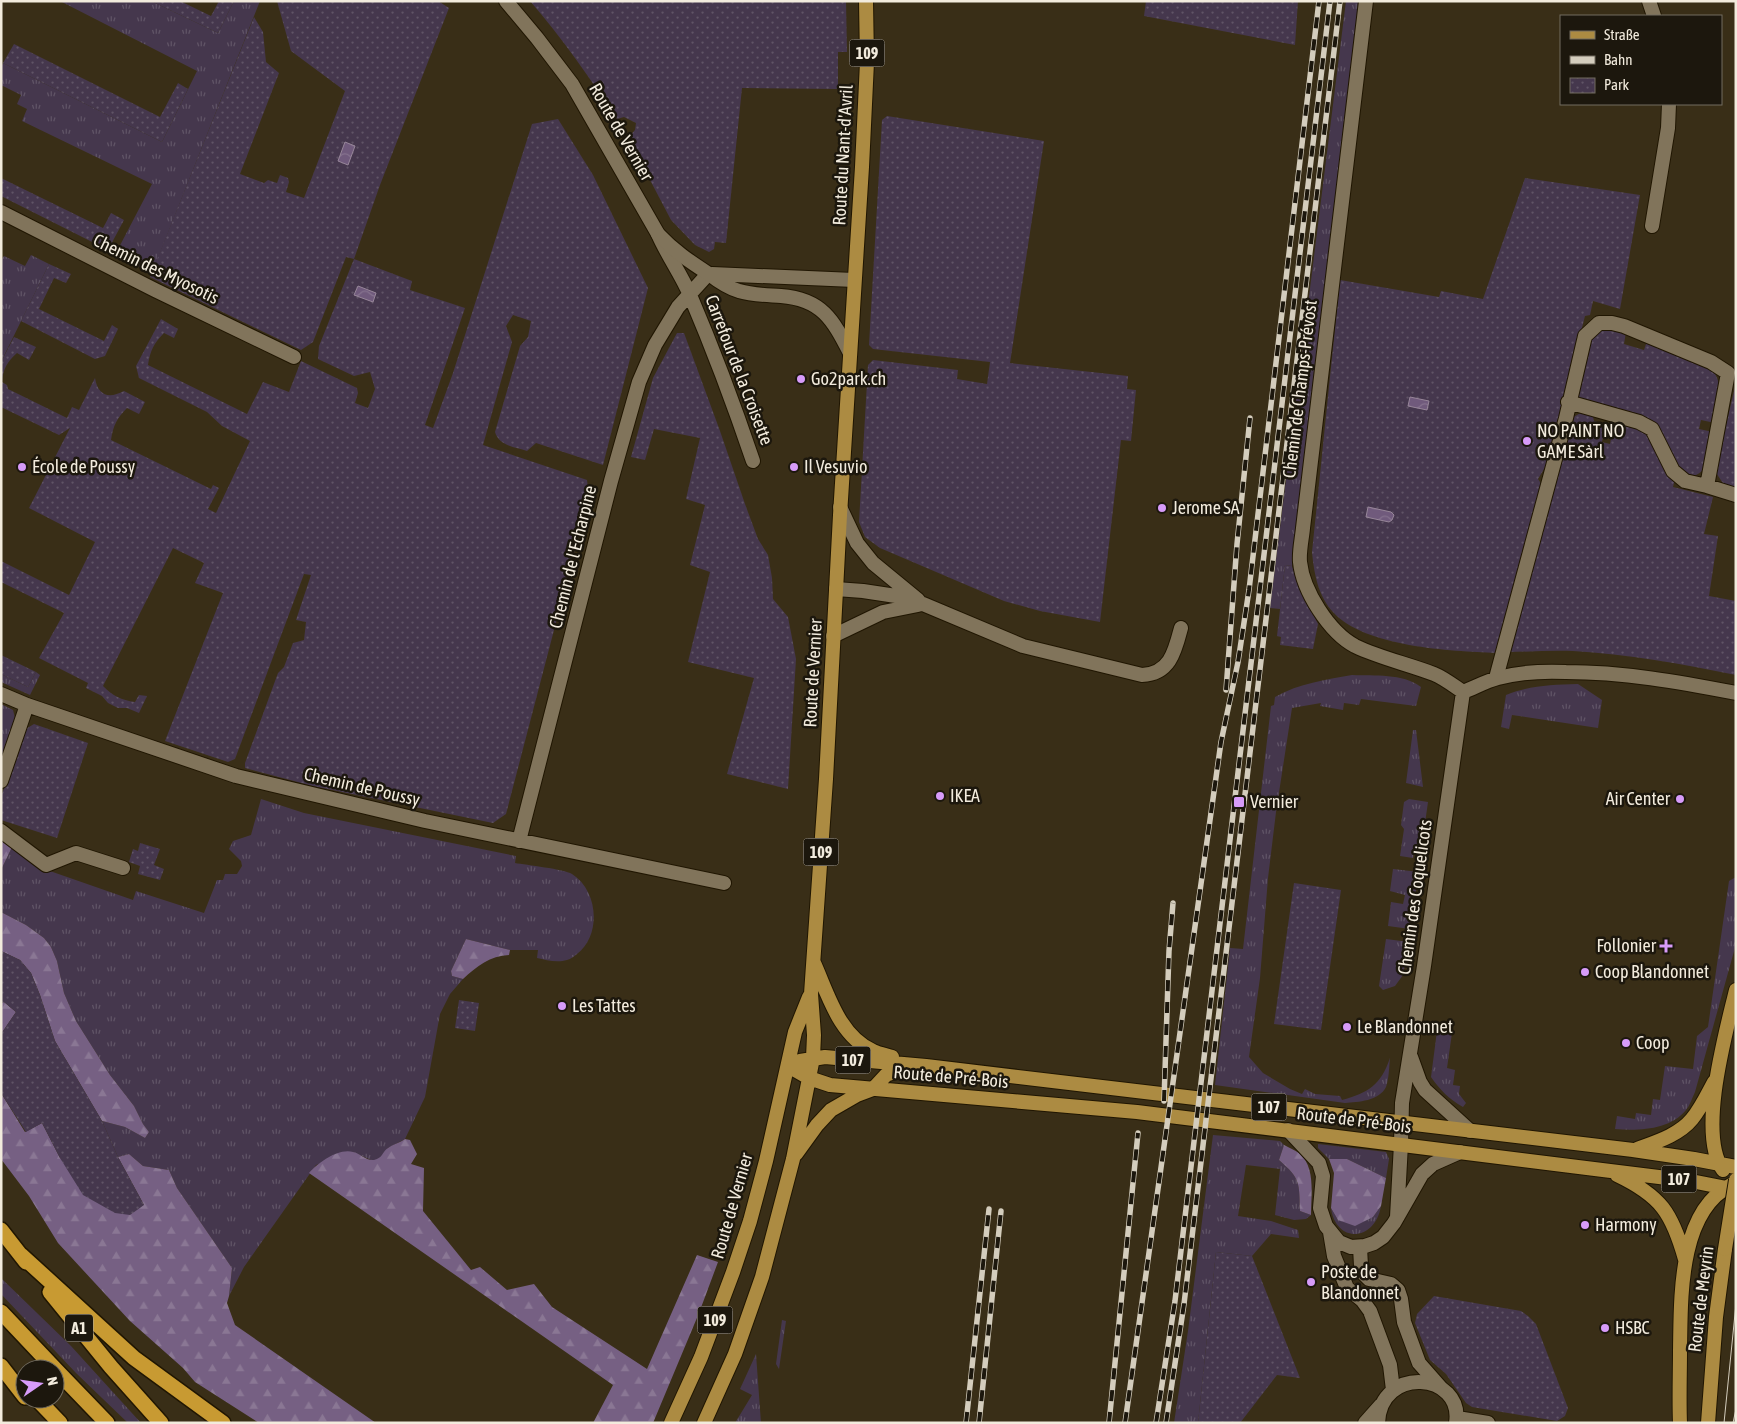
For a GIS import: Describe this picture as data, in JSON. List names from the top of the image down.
{
  "streets": {
    "highway": ["A1"],
    "main road": [
      "109",
      "Route de Vernier",
      "Route du Nant-d'Avril",
      "107",
      "Route de Pré-Bois",
      "Route de Meyrin"
    ],
    "street": [
      "Chemin des Myosotis",
      "Carrefour de la Croisette",
      "Chemin de Champs-Prévost",
      "Chemin de l'Echarpine",
      "Chemin de Poussy",
      "Chemin des Coquelicots"
    ]
  },
  "crossings": [
    ["Route de Vernier", "Route du Nant-d'Avril"],
    ["Route de Vernier", "Carrefour de la Croisette"],
    ["Route de Vernier", "Route de Pré-Bois"],
    ["Carrefour de la Croisette", "Chemin de l'Echarpine"],
    ["Chemin de Champs-Prévost", "Chemin des Coquelicots"],
    ["Chemin de l'Echarpine", "Chemin de Poussy"],
    ["Chemin des Coquelicots", "Route de Pré-Bois"],
    ["Route de Pré-Bois", "Route de Meyrin"]
  ],
  "places": {
    "other": [
      "Go2park.ch",
      "NO PAINT NO GAME Sàrl",
      "École de Poussy",
      "Il Vesuvio",
      "Jerome SA",
      "IKEA",
      "Air Center",
      "Coop Blandonnet",
      "Les Tattes",
      "Le Blandonnet",
      "Coop",
      "Harmony",
      "Poste de Blandonnet",
      "HSBC"
    ],
    "transit": ["Vernier"],
    "health": ["Follonier"]
  },
  "legend": ["Straße", "Bahn", "Park"],
  "north": "right"
}
